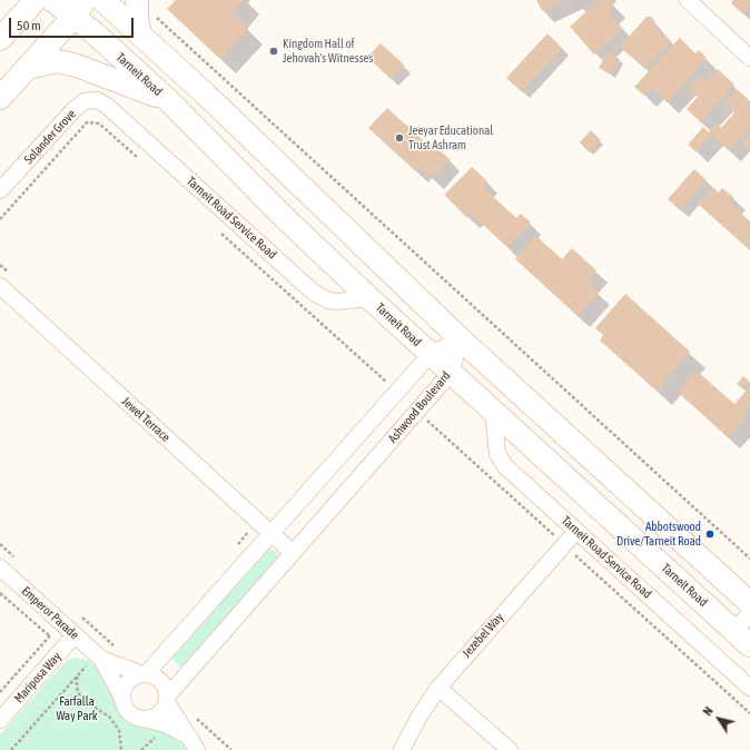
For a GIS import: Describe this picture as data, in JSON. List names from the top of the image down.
{
  "streets": {
    "main road": ["Tarneit Road"],
    "street": [
      "Solander Grove",
      "Tarneit Road Service Road",
      "Ashwood Boulevard",
      "Jewel Terrace",
      "Emperor Parade",
      "Jezebel Way",
      "Mariposa Way"
    ]
  },
  "crossings": [
    ["Tarneit Road", "Tarneit Road Service Road"],
    ["Tarneit Road", "Ashwood Boulevard"],
    ["Solander Grove", "Tarneit Road Service Road"],
    ["Tarneit Road Service Road", "Jezebel Way"],
    ["Ashwood Boulevard", "Jewel Terrace"],
    ["Ashwood Boulevard", "Emperor Parade"],
    ["Emperor Parade", "Mariposa Way"]
  ],
  "parks": ["Farfalla Way Park"],
  "places": ["Kingdom Hall of Jehovah's Witnesses", "Jeeyar Educational Trust Ashram", "Abbotswood Drive/Tarneit Road"],
  "scale_bar": "50 m",
  "north": "top left"
}
